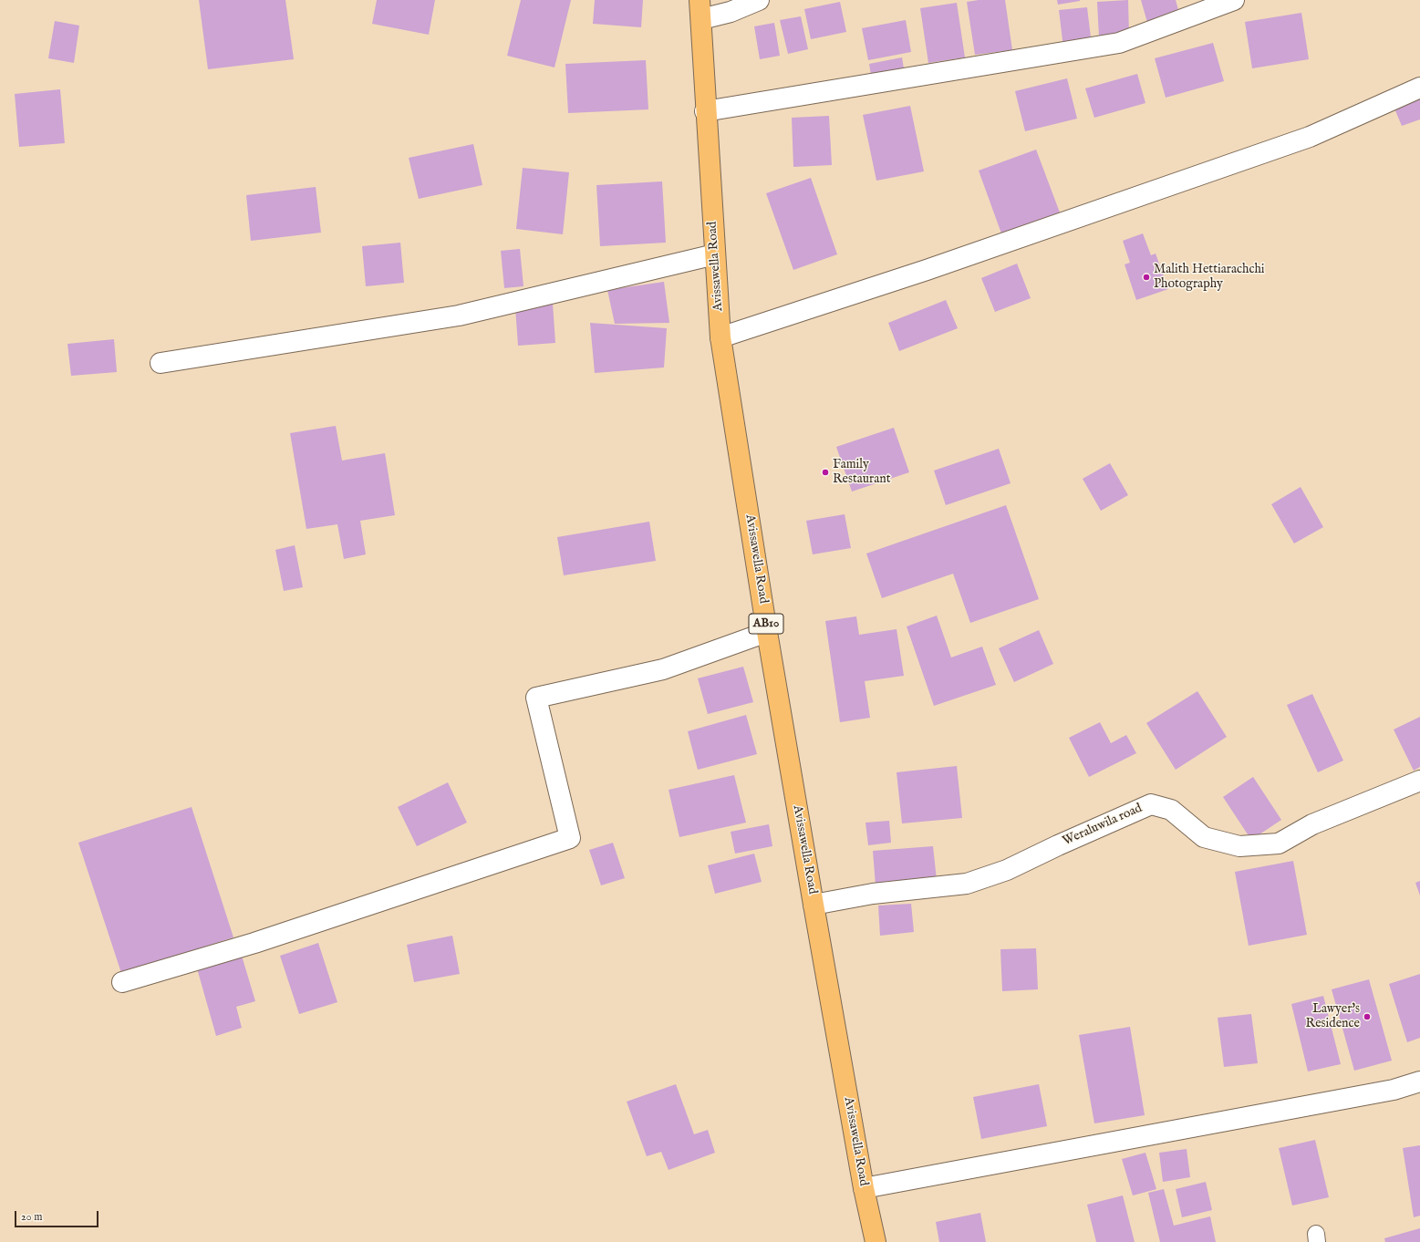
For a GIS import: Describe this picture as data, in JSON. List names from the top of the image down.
{
  "streets": {
    "main road": ["Avissawella Road", "AB10"],
    "street": ["Weraluwila road"]
  },
  "crossings": [
    ["Avissawella Road", "Weraluwila road"]
  ],
  "places": ["Malith Hettiarachchi Photography", "Family Restaurant", "Lawyer's Residence"],
  "scale_bar": "20 m"
}
